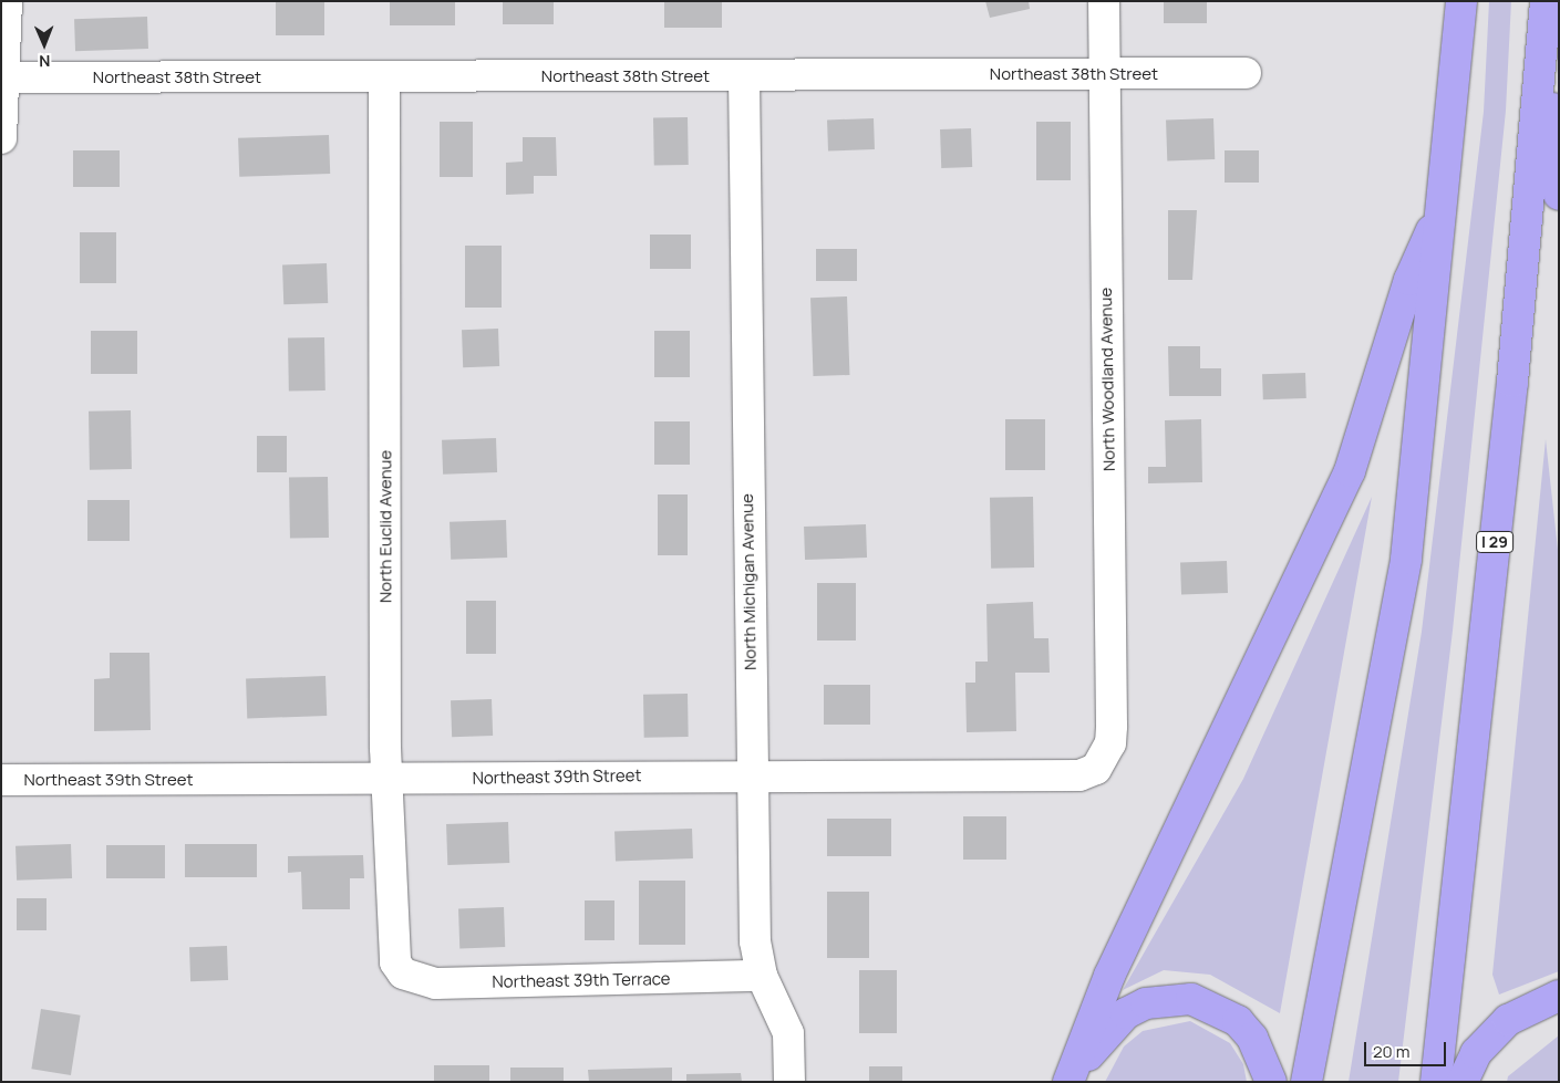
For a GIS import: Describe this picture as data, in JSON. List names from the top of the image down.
{
  "streets": {
    "highway": ["I 29"],
    "street": [
      "Northeast 38th Street",
      "North Woodland Avenue",
      "North Euclid Avenue",
      "North Michigan Avenue",
      "Northeast 39th Street",
      "Northeast 39th Terrace"
    ]
  },
  "crossings": [
    ["Northeast 38th Street", "North Woodland Avenue"],
    ["Northeast 38th Street", "North Euclid Avenue"],
    ["Northeast 38th Street", "North Michigan Avenue"],
    ["North Woodland Avenue", "Northeast 39th Street"],
    ["North Euclid Avenue", "Northeast 39th Street"],
    ["North Euclid Avenue", "Northeast 39th Terrace"],
    ["North Michigan Avenue", "Northeast 39th Street"],
    ["North Michigan Avenue", "Northeast 39th Terrace"]
  ],
  "scale_bar": "20 m",
  "north": "bottom"
}
